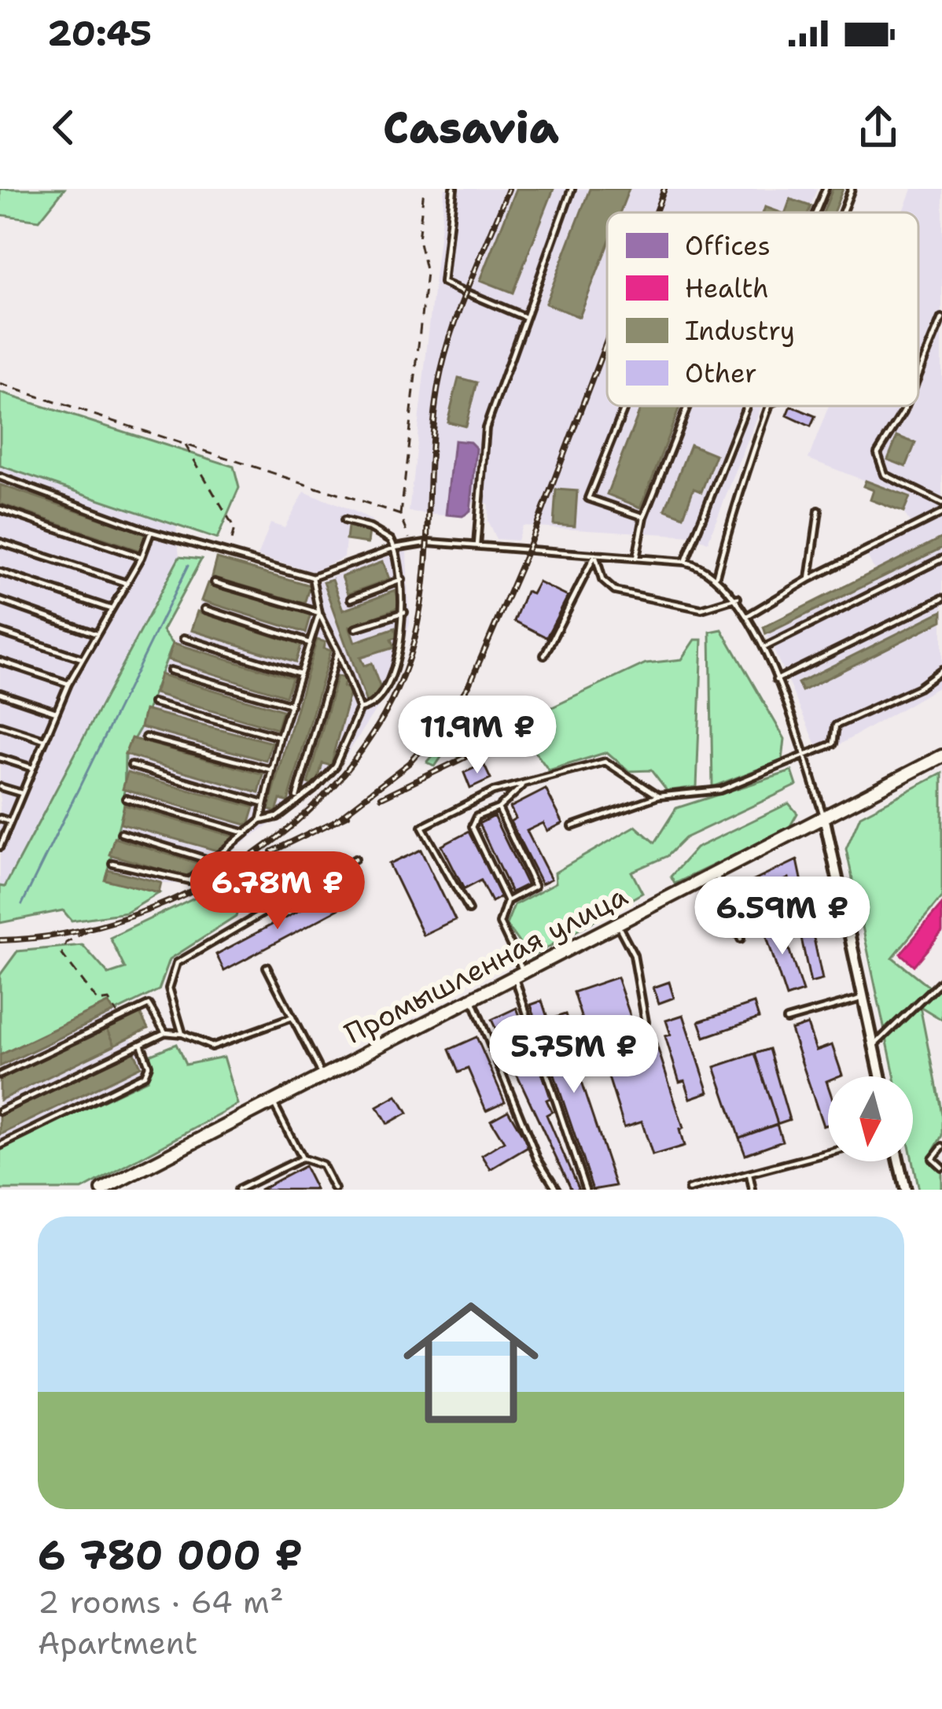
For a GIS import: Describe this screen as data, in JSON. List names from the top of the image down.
{
  "streets": {
    "street": ["Промышленная улица"]
  },
  "legend": [
    "Offices",
    "Health",
    "Industry",
    "Other"
  ],
  "north": "bottom",
  "page": {
    "status": "20:45",
    "header": "Casavia",
    "price": [
      "11.9M ₽",
      "6.78M ₽",
      "6.59M ₽",
      "5.75M ₽"
    ],
    "list": [
      {
        "name": "6 780 000 ₽",
        "note": "2 rooms · 64 m² · Apartment"
      }
    ]
  }
}
